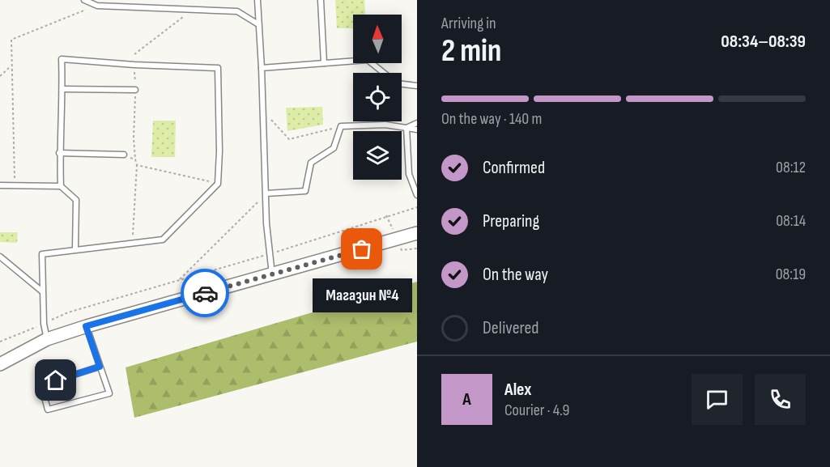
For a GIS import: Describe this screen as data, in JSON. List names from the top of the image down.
{
  "places": ["Магазин №4"],
  "north": "top",
  "page": {
    "heading": ["2 min", "Arriving in", "08:34–08:39"],
    "panel": ["Alex", "Courier · 4.9"],
    "bar": "On the way · 140 m",
    "list": [
      ["Confirmed", "08:12"],
      ["Preparing", "08:14"],
      ["On the way", "08:19"],
      "Delivered"
    ],
    "bubble": "Магазин №4",
    "round": "A"
  }
}
